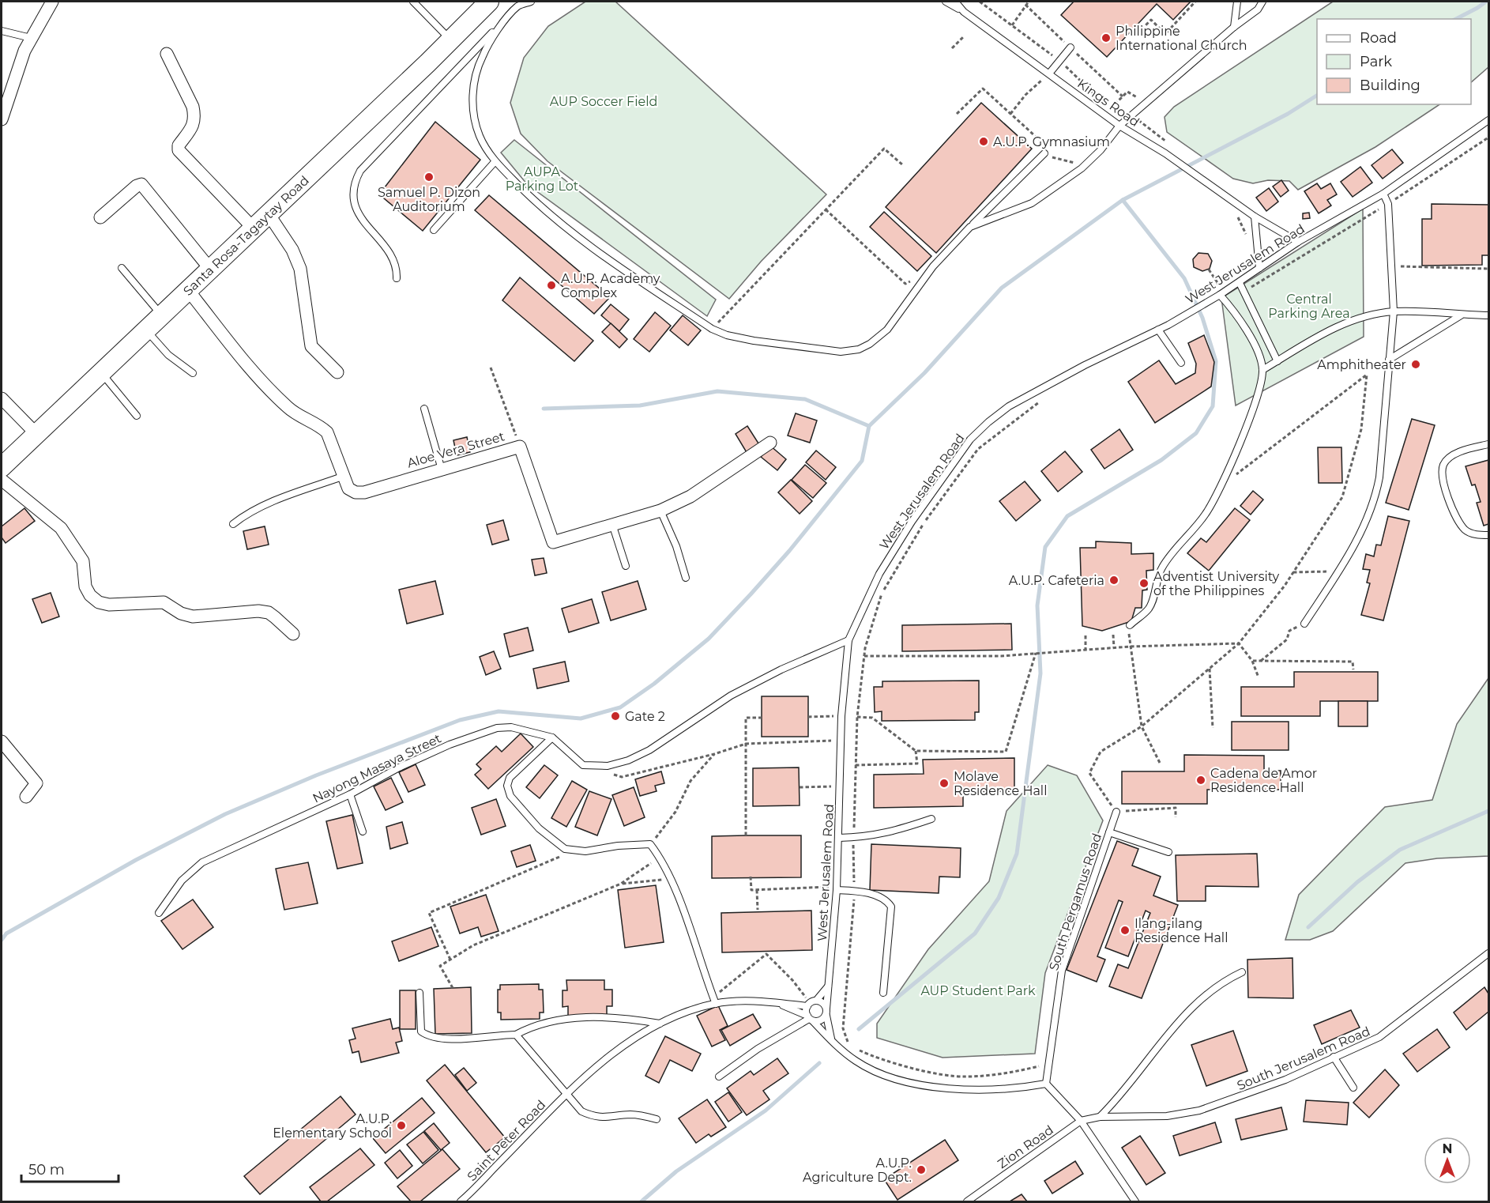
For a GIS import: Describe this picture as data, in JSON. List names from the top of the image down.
{
  "streets": {
    "main road": ["Santa Rosa-Tagaytay Road"],
    "street": ["Aloe Vera Street"],
    "lane": [
      "Kings Road",
      "West Jerusalem Road",
      "Nayong Masaya Street",
      "South Pergamus Road",
      "South Jerusalem Road",
      "Saint Peter Road",
      "Zion Road"
    ]
  },
  "crossings": [
    ["Kings Road", "West Jerusalem Road"],
    ["Santa Rosa-Tagaytay Road", "Aloe Vera Street"],
    ["West Jerusalem Road", "Nayong Masaya Street"],
    ["West Jerusalem Road", "Saint Peter Road"],
    ["South Jerusalem Road", "Zion Road"]
  ],
  "parks": [
    "AUP Soccer Field",
    "AUPA Parking Lot",
    "Central Parking Area",
    "AUP Student Park"
  ],
  "places": [
    "Philippine International Church",
    "A.U.P. Gymnasium",
    "Samuel P. Dizon Auditorium",
    "A.U.P. Academy Complex",
    "Amphitheater",
    "A.U.P. Cafeteria",
    "Adventist University of the Philippines",
    "Gate 2",
    "Cadena de Amor Residence Hall",
    "Molave Residence Hall",
    "Ilang-ilang Residence Hall",
    "A.U.P. Elementary School",
    "A.U.P. Agriculture Dept."
  ],
  "legend": ["Road", "Park", "Building"],
  "scale_bar": "50 m",
  "north": "top"
}
